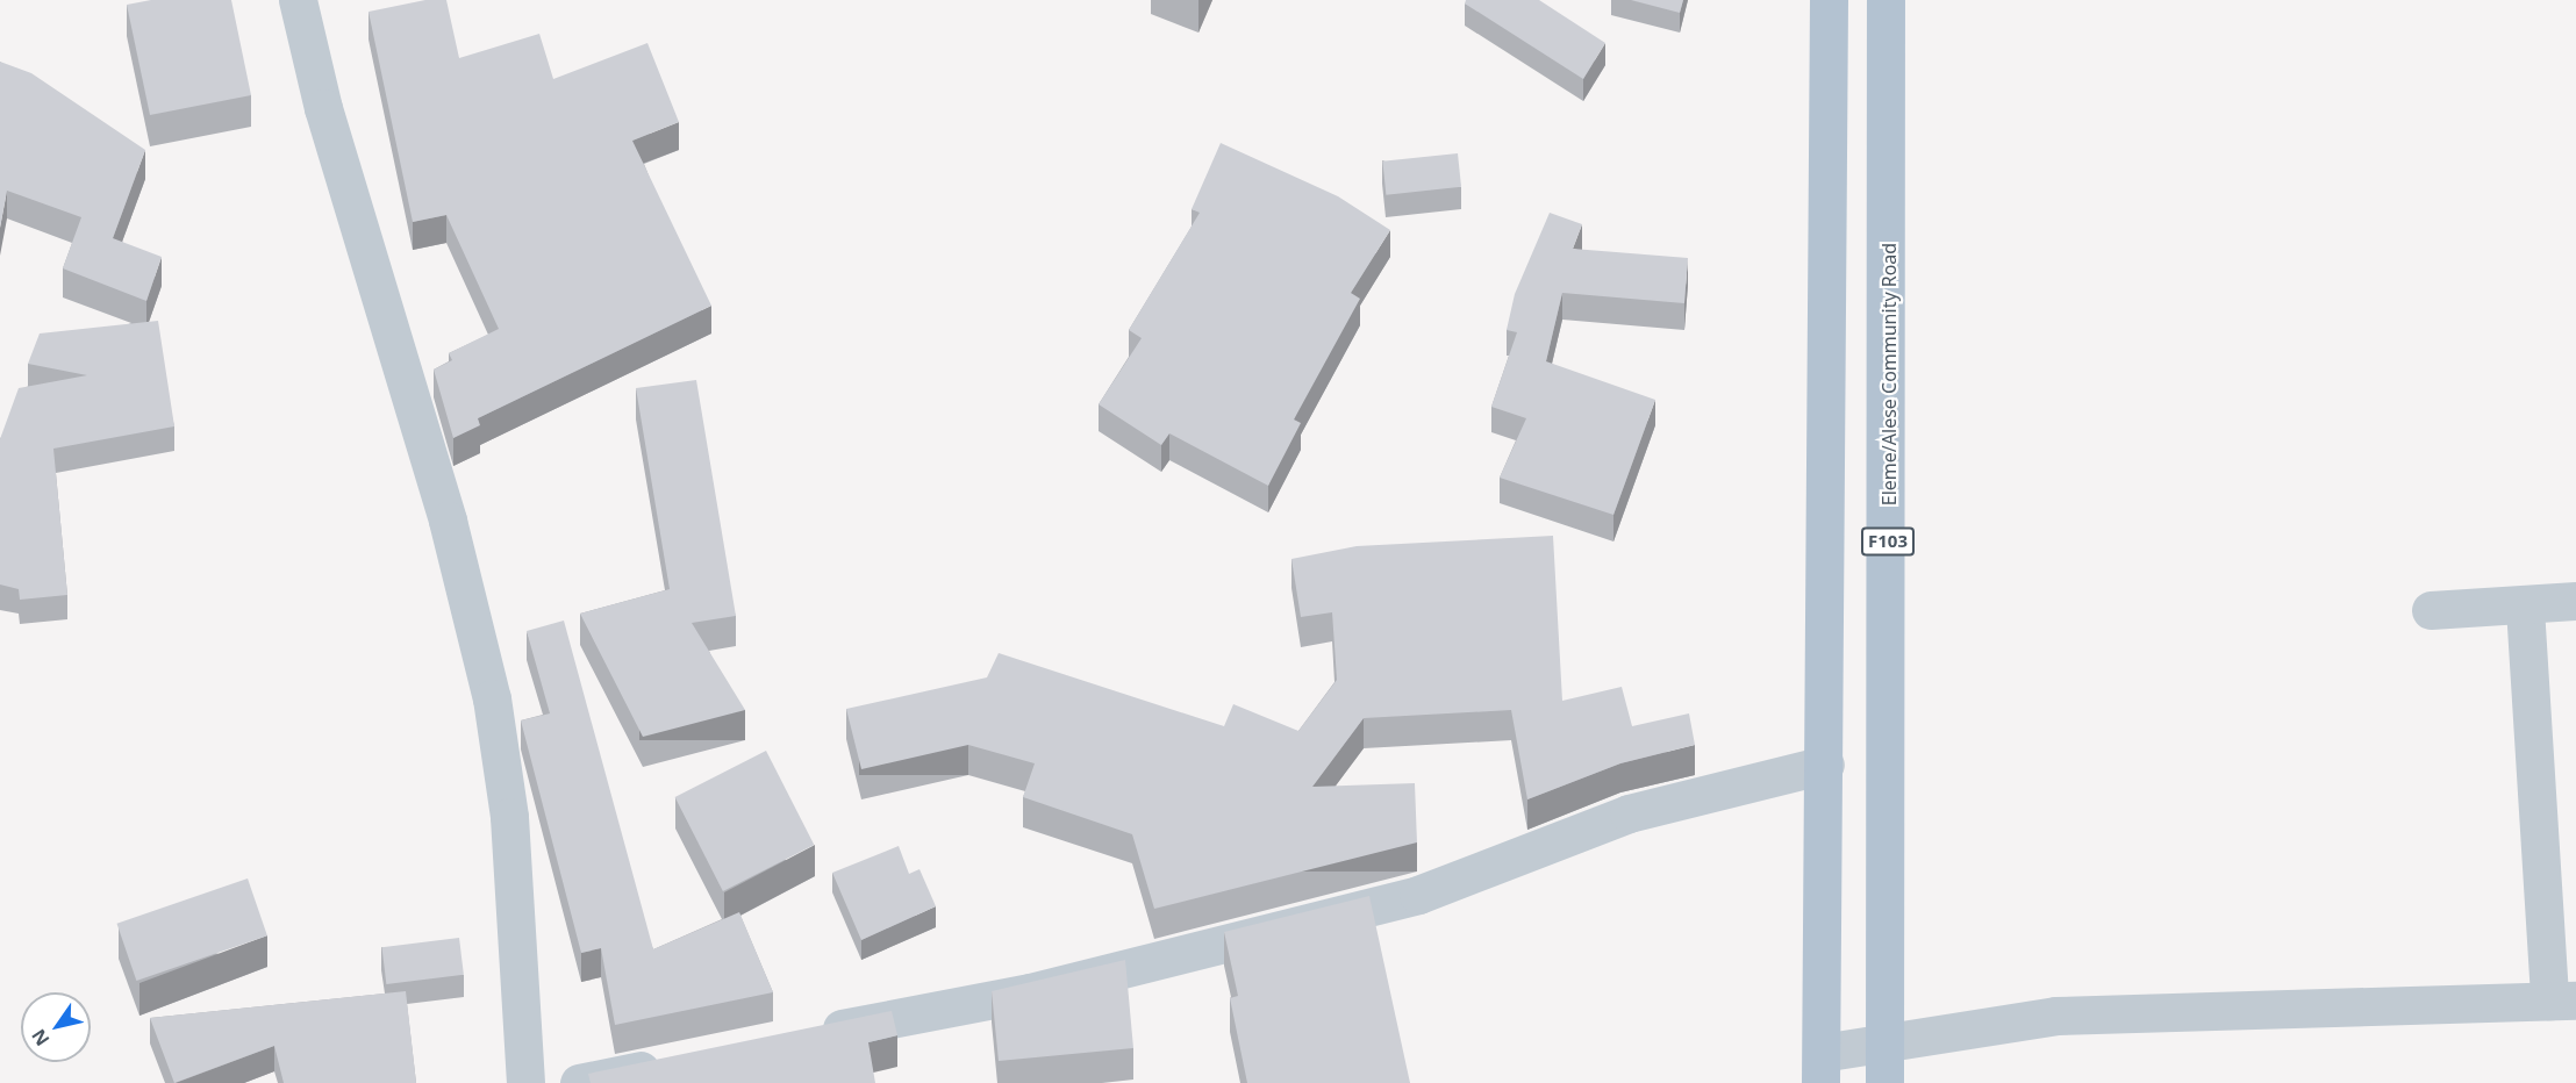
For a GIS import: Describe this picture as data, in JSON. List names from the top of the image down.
{
  "streets": {
    "main road": ["Eleme/Alese Community Road", "F103"]
  },
  "north": "bottom left"
}
